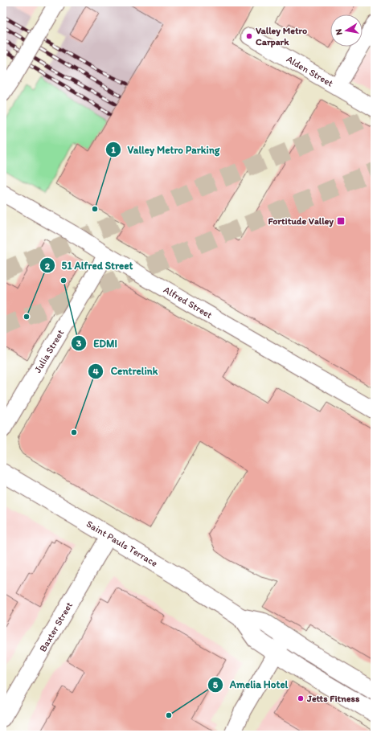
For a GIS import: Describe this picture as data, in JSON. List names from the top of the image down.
{
  "streets": {
    "highway": ["Saint Pauls Terrace"],
    "street": [
      "Alden Street",
      "Alfred Street",
      "Julia Street",
      "Baxter Street"
    ]
  },
  "crossings": [
    ["Alfred Street", "Julia Street"],
    ["Saint Pauls Terrace", "Baxter Street"]
  ],
  "places": {
    "other": [
      "Valley Metro Carpark",
      "Valley Metro Parking",
      "EDMI",
      "51 Alfred Street",
      "Centrelink",
      "Jetts Fitness",
      "Amelia Hotel"
    ],
    "transit": ["Fortitude Valley"]
  },
  "north": "left"
}
